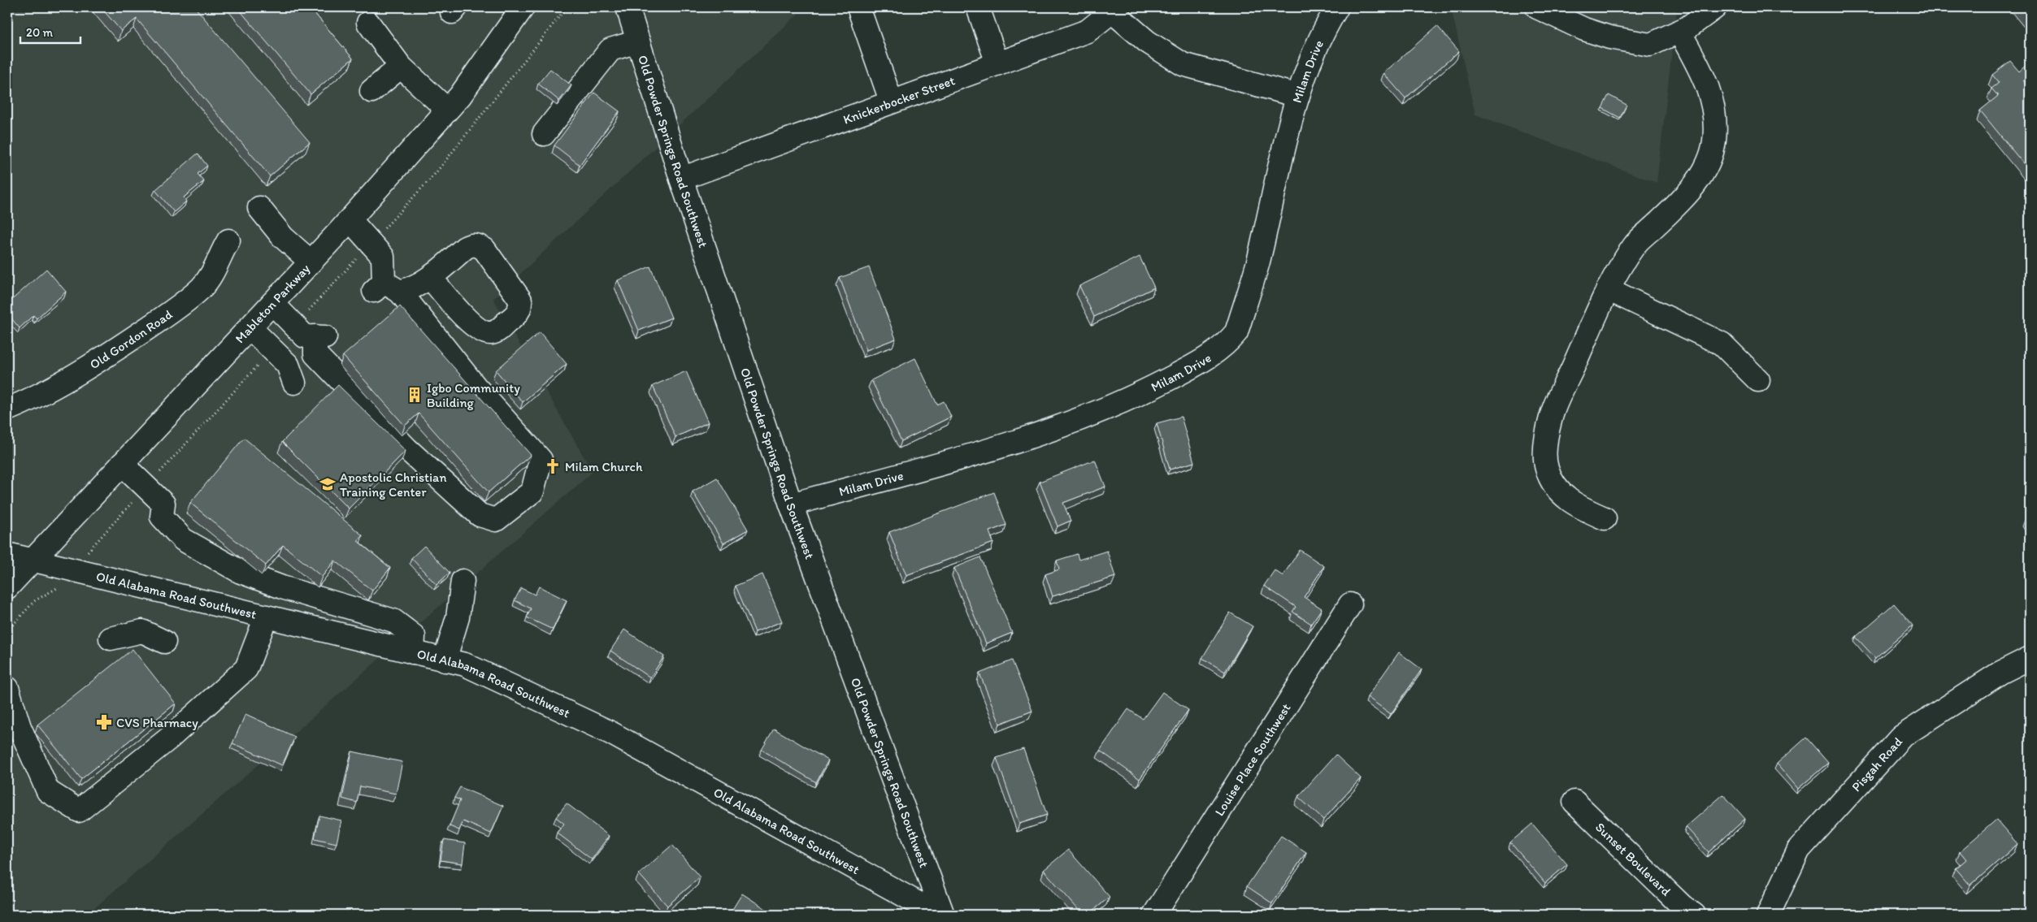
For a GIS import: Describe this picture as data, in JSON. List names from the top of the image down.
{
  "streets": {
    "street": [
      "Milam Drive",
      "Knickerbocker Street",
      "Old Powder Springs Road Southwest",
      "Mableton Parkway",
      "Old Gordon Road",
      "Old Alabama Road Southwest",
      "Louise Place Southwest",
      "Pisgah Road",
      "Sunset Boulevard"
    ]
  },
  "crossings": [
    ["Milam Drive", "Old Powder Springs Road Southwest"],
    ["Knickerbocker Street", "Old Powder Springs Road Southwest"],
    ["Mableton Parkway", "Old Alabama Road Southwest"]
  ],
  "places": {
    "building": ["Igbo Community Building"],
    "church": ["Milam Church"],
    "school or university": ["Apostolic Christian Training Center"],
    "pharmacy": ["CVS Pharmacy"]
  },
  "scale_bar": "20 m"
}
